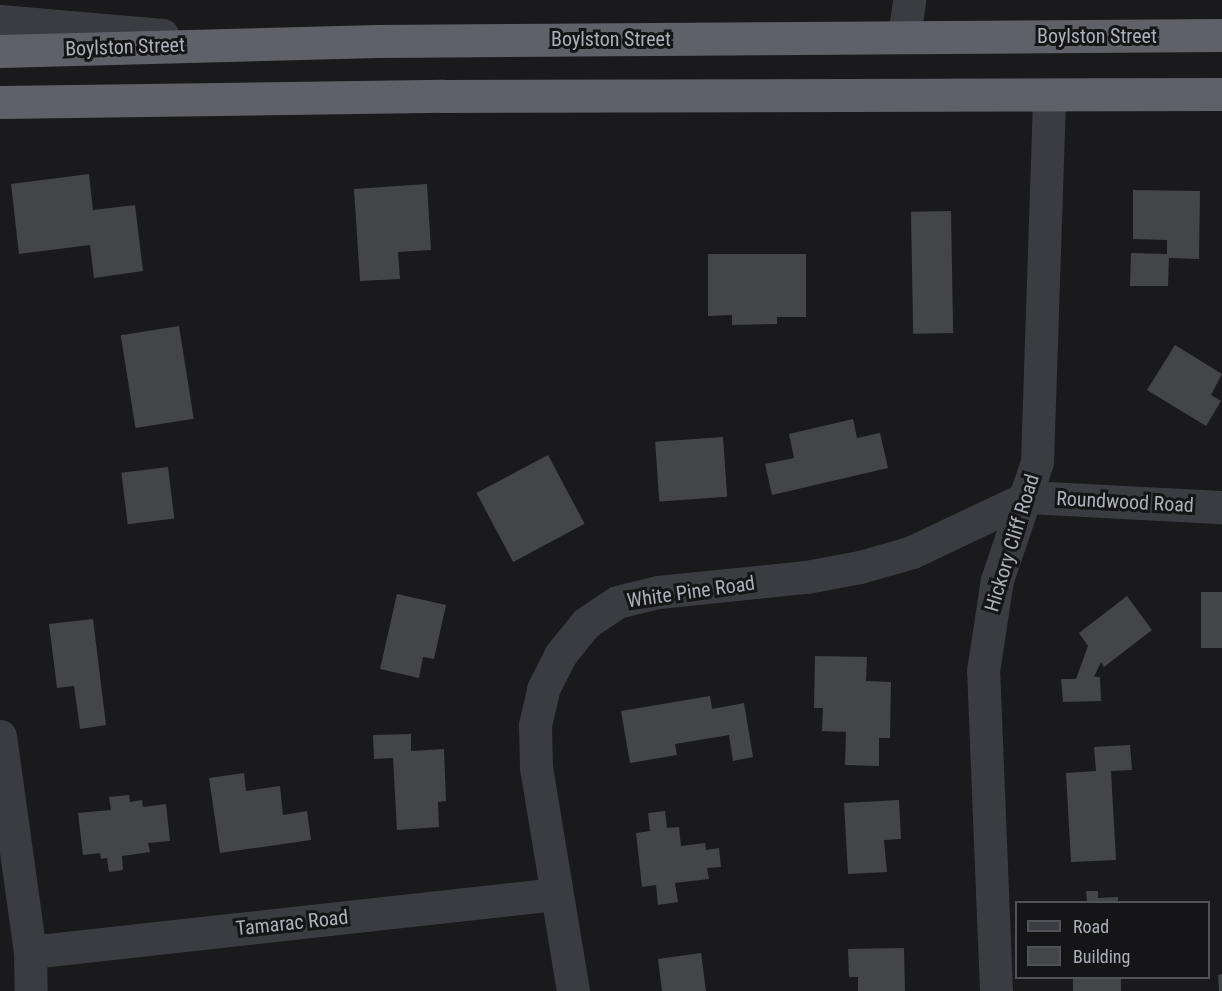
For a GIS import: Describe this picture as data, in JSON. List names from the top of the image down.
{
  "streets": {
    "highway": ["Boylston Street"],
    "street": [
      "Roundwood Road",
      "Hickory Cliff Road",
      "White Pine Road",
      "Tamarac Road"
    ]
  },
  "crossings": [
    ["Roundwood Road", "Hickory Cliff Road"],
    ["Roundwood Road", "White Pine Road"],
    ["Hickory Cliff Road", "White Pine Road"],
    ["White Pine Road", "Tamarac Road"]
  ],
  "legend": ["Road", "Building"]
}
